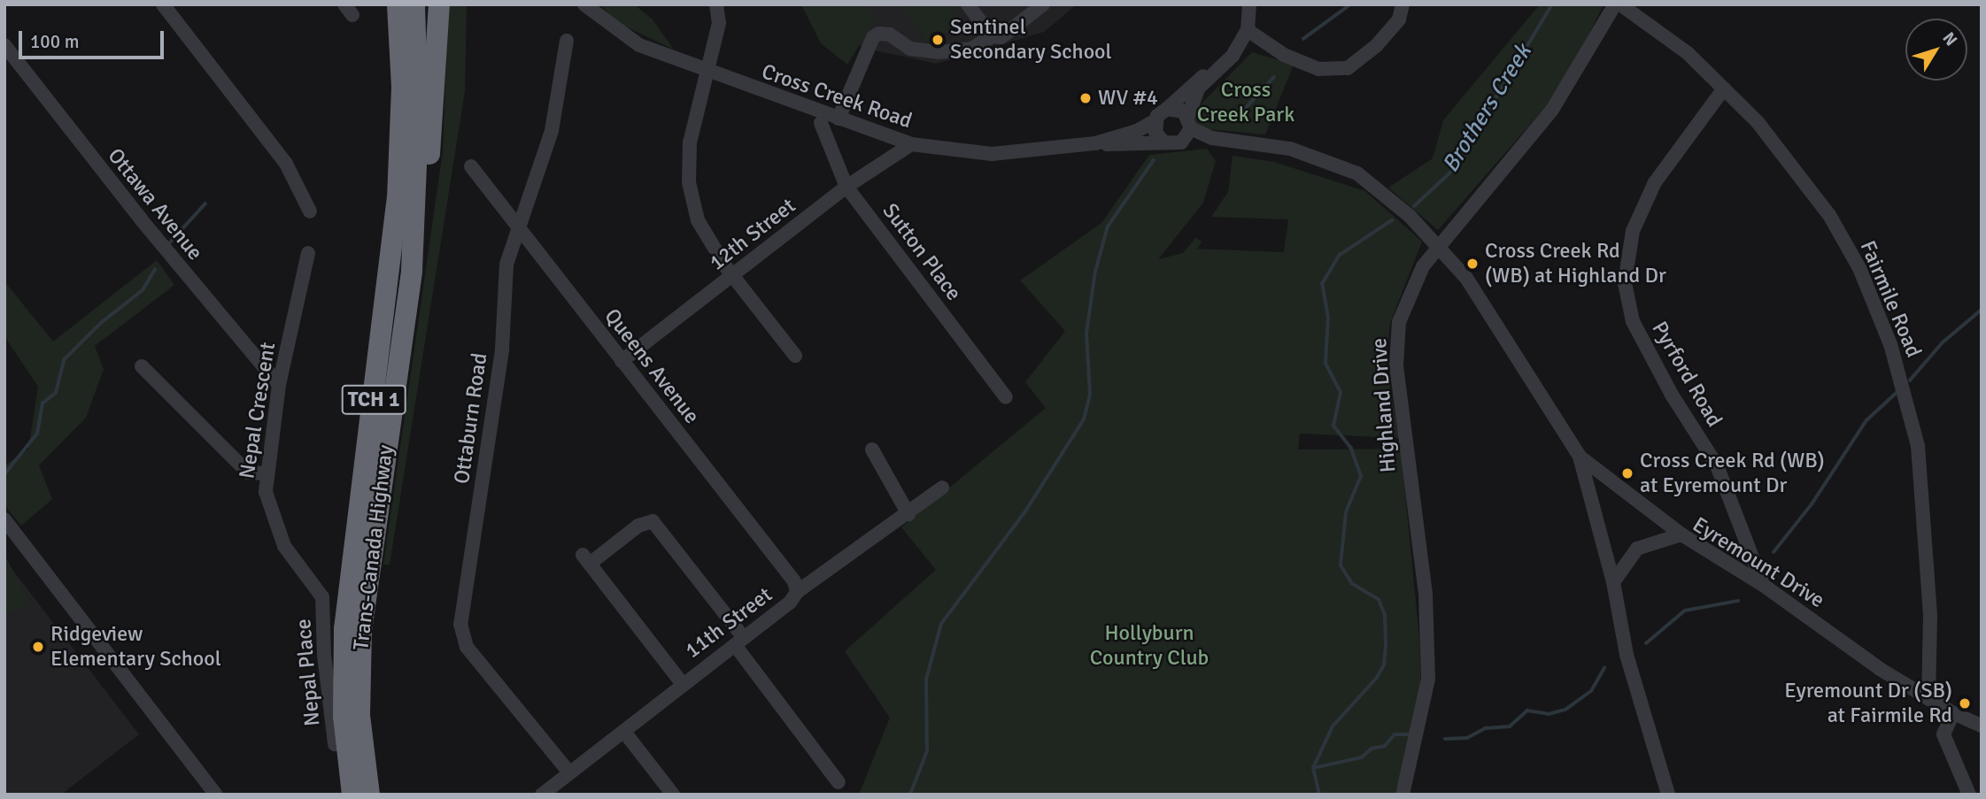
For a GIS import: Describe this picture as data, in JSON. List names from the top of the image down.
{
  "streets": {
    "highway": ["TCH 1", "Trans-Canada Highway"],
    "street": [
      "Cross Creek Road",
      "Ottawa Avenue",
      "12th Street",
      "Sutton Place",
      "Fairmile Road",
      "Queens Avenue",
      "Pyrford Road",
      "Highland Drive",
      "Nepal Crescent",
      "Ottaburn Road",
      "Eyremount Drive",
      "11th Street",
      "Nepal Place"
    ]
  },
  "crossings": [
    ["Cross Creek Road", "12th Street"],
    ["Ottawa Avenue", "Nepal Crescent"],
    ["12th Street", "Sutton Place"],
    ["12th Street", "Queens Avenue"],
    ["Fairmile Road", "Pyrford Road"],
    ["Fairmile Road", "Eyremount Drive"],
    ["Queens Avenue", "Ottaburn Road"],
    ["Queens Avenue", "11th Street"],
    ["Pyrford Road", "Eyremount Drive"],
    ["Nepal Crescent", "Nepal Place"],
    ["Ottaburn Road", "11th Street"]
  ],
  "water": ["Brothers Creek"],
  "parks": ["Cross Creek Park", "Hollyburn Country Club"],
  "places": [
    "Sentinel Secondary School",
    "WV #4",
    "Cross Creek Rd (WB) at Highland Dr",
    "Cross Creek Rd (WB) at Eyremount Dr",
    "Ridgeview Elementary School",
    "Eyremount Dr (SB) at Fairmile Rd"
  ],
  "scale_bar": "100 m",
  "north": "top right"
}
